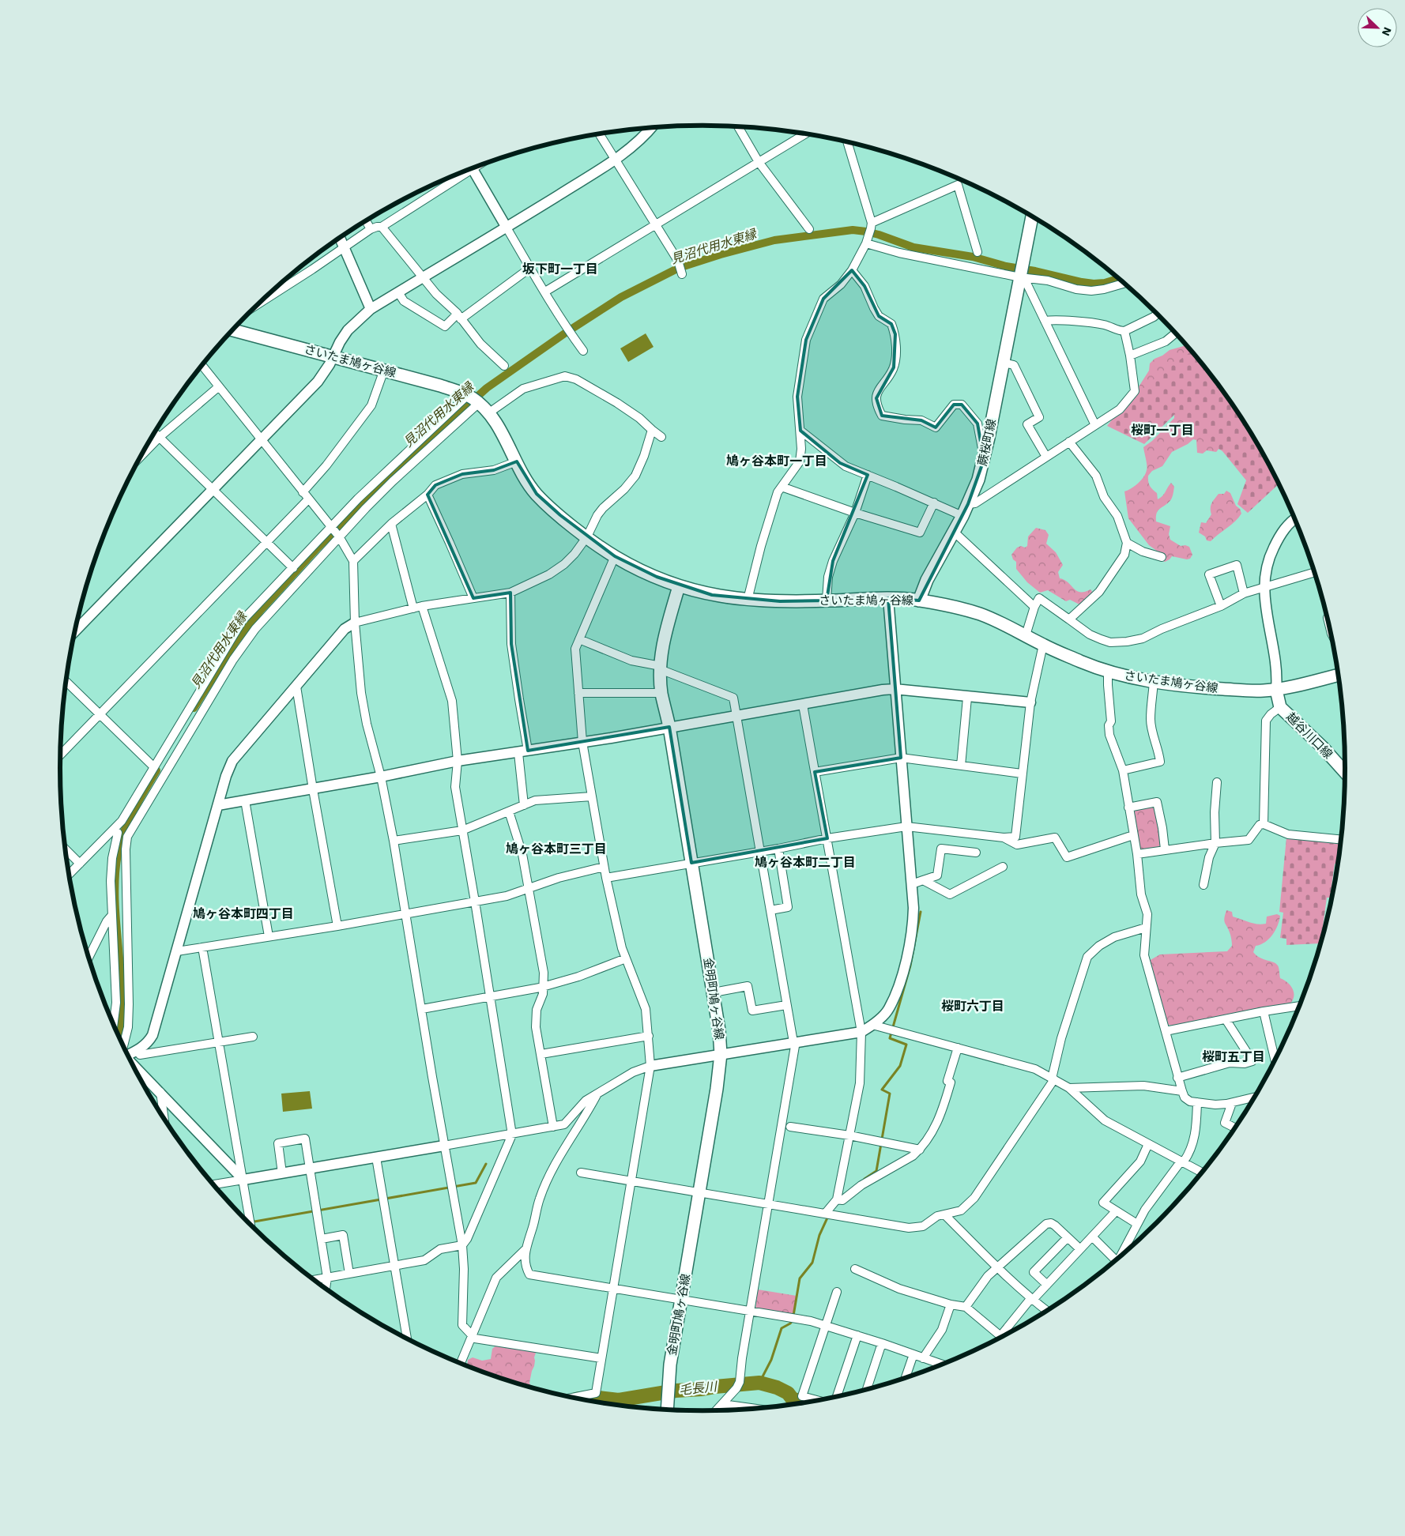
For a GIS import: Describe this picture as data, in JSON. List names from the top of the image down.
{
  "streets": {
    "main road": [
      "さいたま鳩ヶ谷線",
      "蕨桜町線",
      "越谷川口線",
      "金明町鳩ヶ谷線"
    ]
  },
  "crossings": [
    ["さいたま鳩ヶ谷線", "蕨桜町線"],
    ["さいたま鳩ヶ谷線", "越谷川口線"],
    ["さいたま鳩ヶ谷線", "金明町鳩ヶ谷線"]
  ],
  "districts": [
    "坂下町一丁目",
    "桜町一丁目",
    "鳩ヶ谷本町一丁目",
    "鳩ヶ谷本町三丁目",
    "鳩ヶ谷本町二丁目",
    "鳩ヶ谷本町四丁目",
    "桜町六丁目",
    "桜町五丁目"
  ],
  "water": ["見沼代用水東縁", "毛長川"],
  "north": "bottom right"
}
